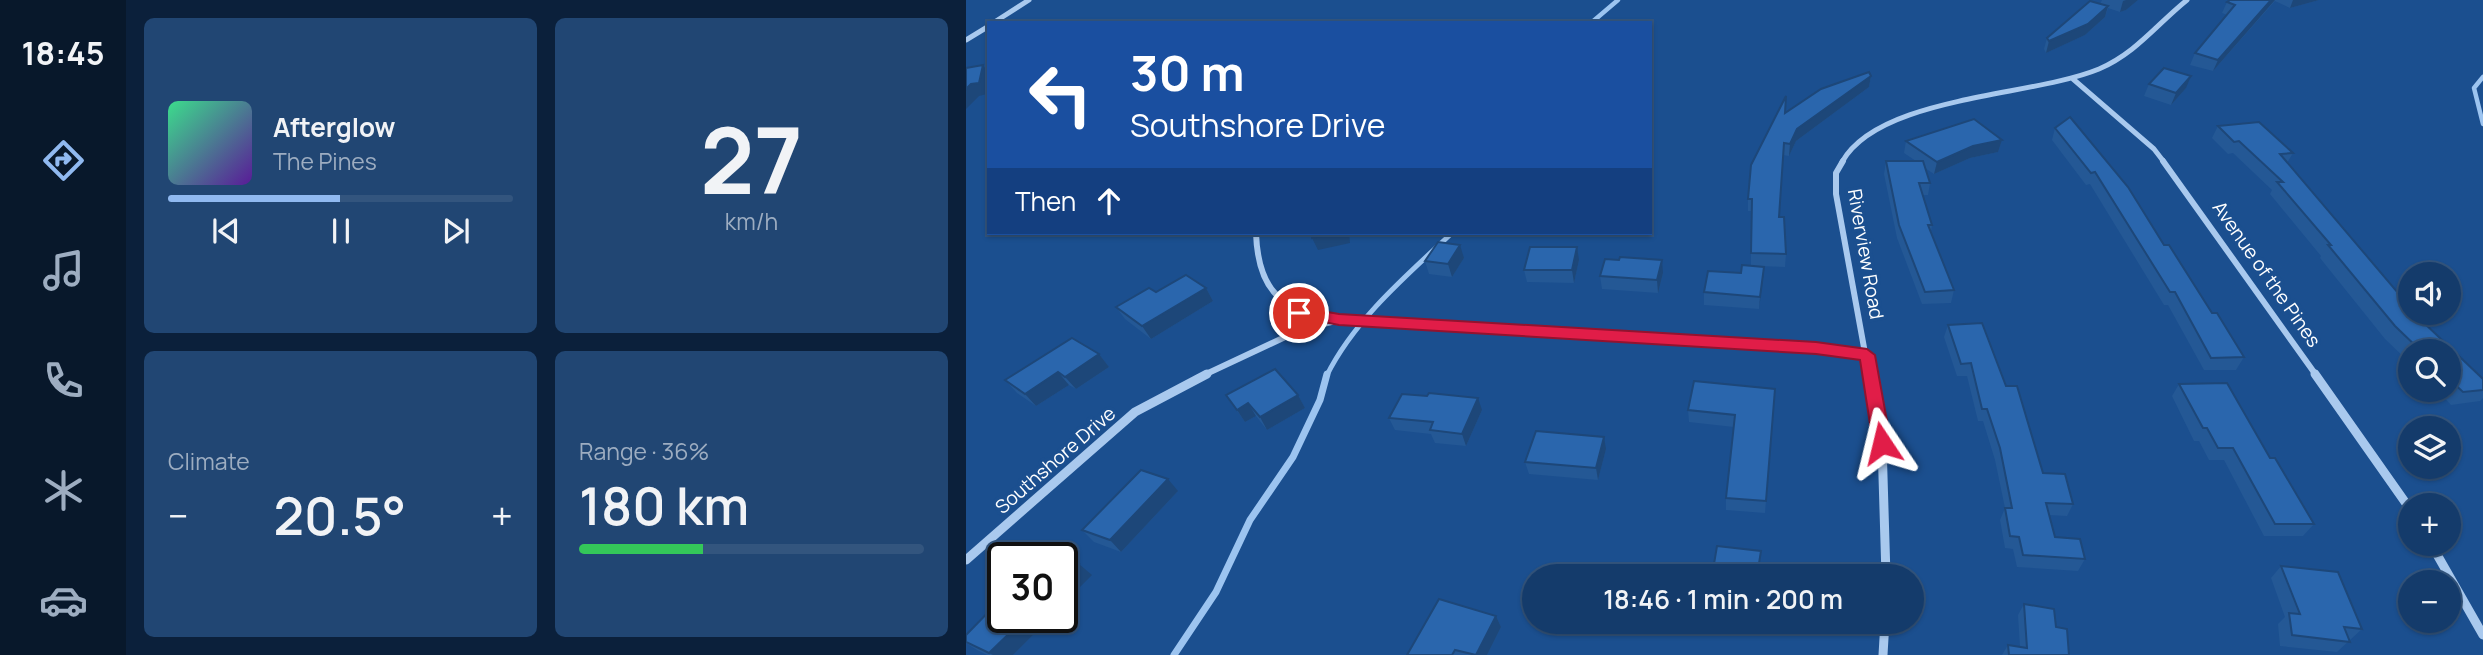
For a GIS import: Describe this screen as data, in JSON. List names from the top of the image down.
{
  "streets": {
    "street": ["Riverview Road", "Avenue of the Pines", "Southshore Drive"]
  },
  "crossings": [
    ["Riverview Road", "Avenue of the Pines"],
    ["Riverview Road", "Southshore Drive"]
  ],
  "page": {
    "tabs": "18:45",
    "tile": [
      ["27", "km/h"],
      "Climate",
      ["Range · 36%", "180 km"]
    ],
    "turn": ["30 m", "Southshore Drive"],
    "song": ["Afterglow", "The Pines"],
    "then": "Then",
    "map_buttons": ["+", "−"],
    "heat": ["−", "20.5°", "+"],
    "limit": "30",
    "trip": "18:46 · 1 min · 200 m"
  }
}
